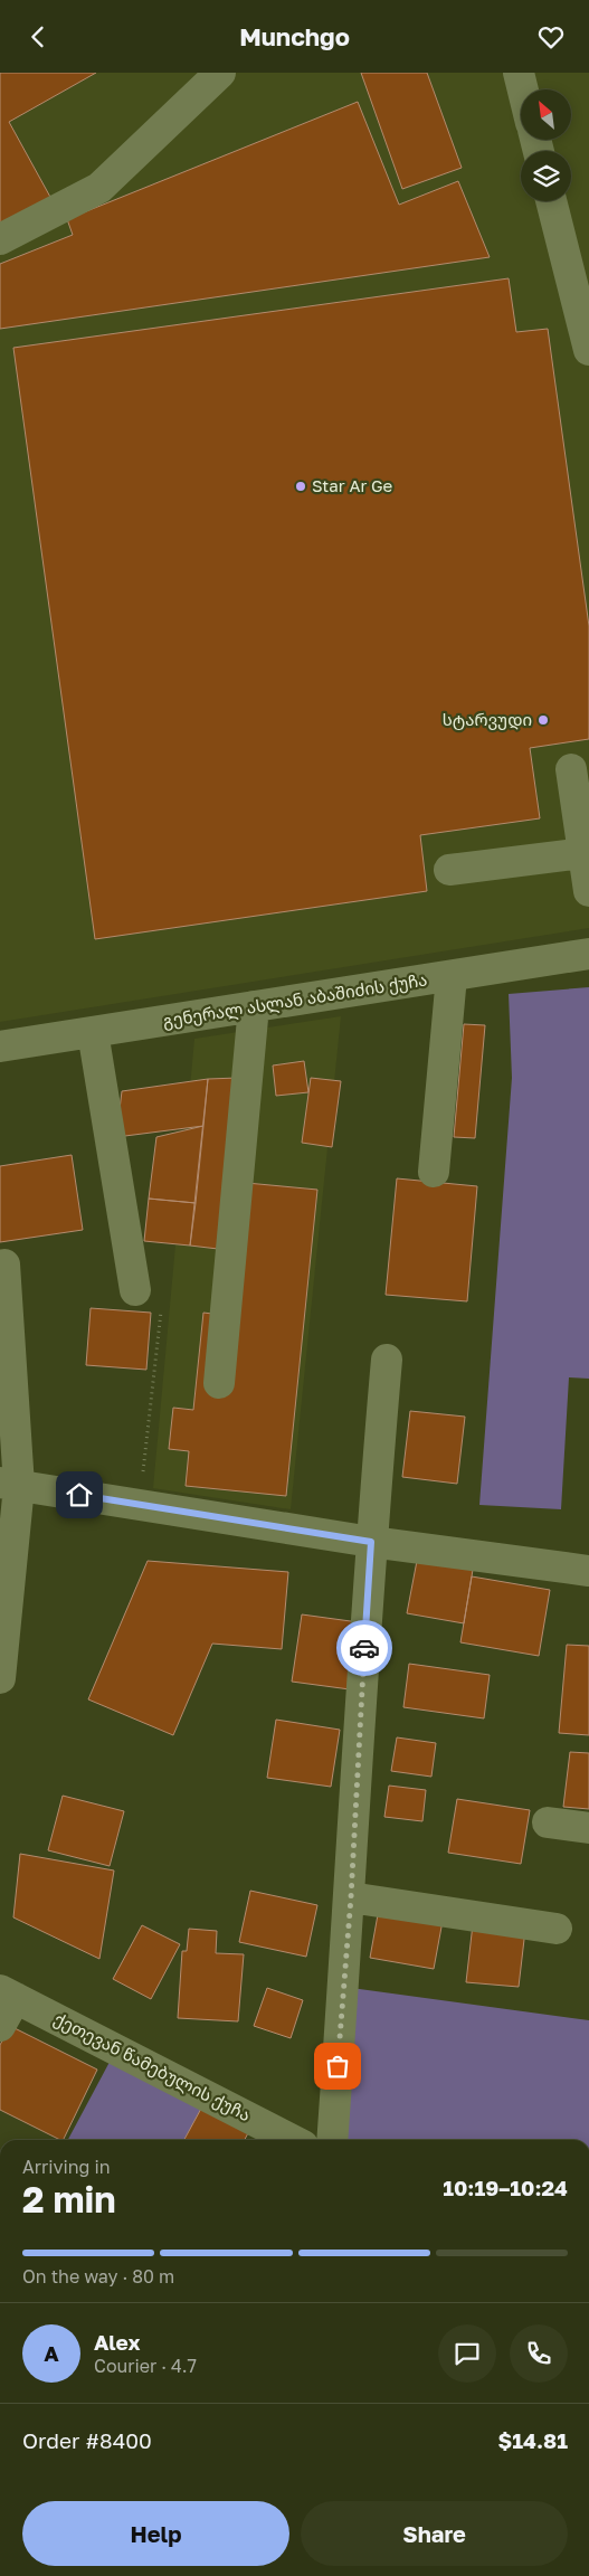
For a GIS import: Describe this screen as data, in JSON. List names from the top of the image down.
{
  "streets": {
    "street": ["გენერალ ასლან აბაშიძის ქუჩა", "ქეთევან წამებულის ქუჩა"]
  },
  "places": ["Star Ar Ge", "სტარვუდი"],
  "north": "top left",
  "page": {
    "header": "Munchgo",
    "heading": ["2 min", "Arriving in", "10:19–10:24"],
    "panel": [
      "Alex",
      "Courier · 4.7",
      "Order #8400",
      "$14.81"
    ],
    "bar": "On the way · 80 m",
    "round": "A",
    "buttons": ["Help", "Share"]
  }
}
